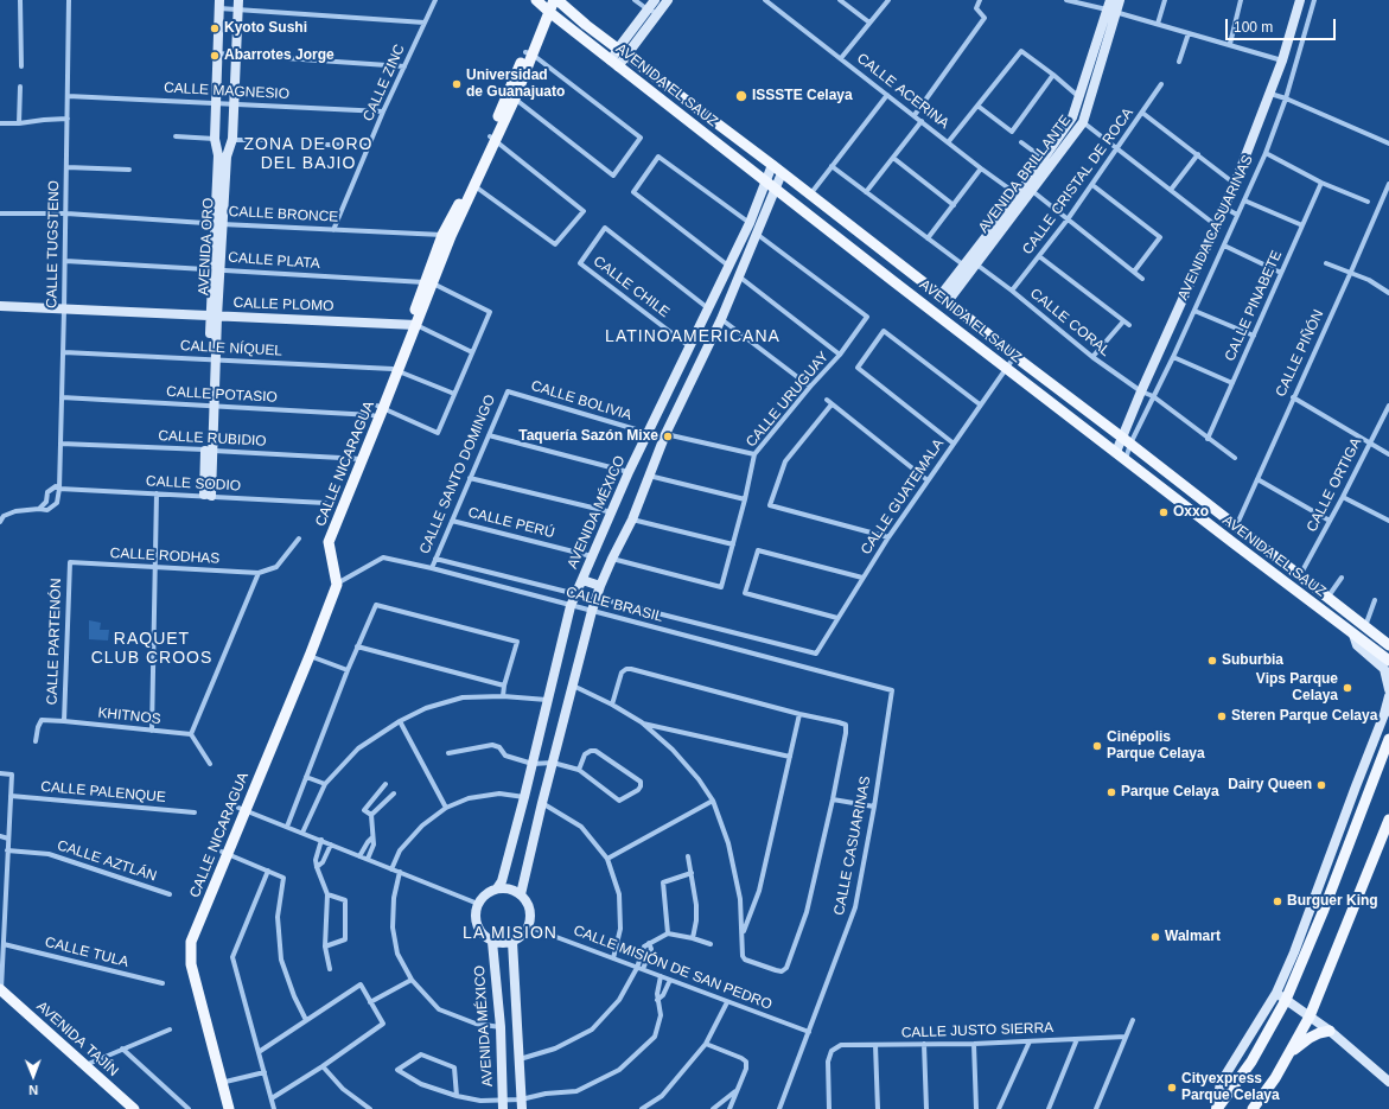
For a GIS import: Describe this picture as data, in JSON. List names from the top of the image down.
{
  "streets": {
    "main road": ["AVENIDA EL SAUZ", "CALLE NICARAGUA", "AVENIDA TAJÍN"],
    "street": [
      "CALLE ZINC",
      "CALLE MAGNESIO",
      "CALLE ACERINA",
      "AVENIDA BRILLANTE",
      "CALLE CRISTAL DE ROCA",
      "CALLE BRONCE",
      "AVENIDA CASUARINAS",
      "CALLE TUGSTENO",
      "AVENIDA ORO",
      "CALLE PLATA",
      "CALLE CHILE",
      "CALLE PLOMO",
      "CALLE PINABETE",
      "CALLE CORAL",
      "CALLE NÍQUEL",
      "CALLE PIÑÓN",
      "CALLE POTASIO",
      "CALLE URUGUAY",
      "CALLE BOLIVIA",
      "CALLE RUBIDIO",
      "CALLE SANTO DOMINGO",
      "CALLE SODIO",
      "CALLE ORTIGA",
      "CALLE GUATEMALA",
      "AVENIDA MÉXICO",
      "CALLE PERÚ",
      "CALLE RODHAS",
      "CALLE BRASIL",
      "CALLE PARTENÓN",
      "KHITNOS",
      "CALLE PALENQUE",
      "CALLE CASUARINAS",
      "CALLE AZTLÁN",
      "CALLE TULA",
      "CALLE MISIÓN DE SAN PEDRO",
      "CALLE JUSTO SIERRA"
    ]
  },
  "crossings": [
    ["CALLE ZINC", "CALLE MAGNESIO"],
    ["CALLE ZINC", "CALLE BRONCE"],
    ["AVENIDA EL SAUZ", "AVENIDA BRILLANTE"],
    ["AVENIDA EL SAUZ", "AVENIDA CASUARINAS"],
    ["AVENIDA EL SAUZ", "CALLE PIÑÓN"],
    ["AVENIDA EL SAUZ", "CALLE NICARAGUA"],
    ["AVENIDA EL SAUZ", "CALLE ORTIGA"],
    ["AVENIDA EL SAUZ", "CALLE GUATEMALA"],
    ["AVENIDA EL SAUZ", "AVENIDA MÉXICO"],
    ["CALLE MAGNESIO", "CALLE TUGSTENO"],
    ["CALLE MAGNESIO", "AVENIDA ORO"],
    ["CALLE ACERINA", "AVENIDA BRILLANTE"],
    ["AVENIDA BRILLANTE", "CALLE CORAL"],
    ["CALLE CRISTAL DE ROCA", "CALLE CORAL"],
    ["CALLE BRONCE", "CALLE TUGSTENO"],
    ["CALLE BRONCE", "AVENIDA ORO"],
    ["CALLE BRONCE", "CALLE NICARAGUA"],
    ["AVENIDA CASUARINAS", "CALLE CORAL"],
    ["CALLE TUGSTENO", "CALLE PLATA"],
    ["CALLE TUGSTENO", "CALLE PLOMO"],
    ["CALLE TUGSTENO", "CALLE NÍQUEL"],
    ["CALLE TUGSTENO", "CALLE POTASIO"],
    ["CALLE TUGSTENO", "CALLE RUBIDIO"],
    ["CALLE TUGSTENO", "CALLE SODIO"],
    ["AVENIDA ORO", "CALLE PLATA"],
    ["AVENIDA ORO", "CALLE PLOMO"],
    ["AVENIDA ORO", "CALLE NÍQUEL"],
    ["AVENIDA ORO", "CALLE POTASIO"],
    ["AVENIDA ORO", "CALLE RUBIDIO"],
    ["AVENIDA ORO", "CALLE SODIO"],
    ["CALLE PLATA", "CALLE NICARAGUA"],
    ["CALLE CHILE", "AVENIDA MÉXICO"],
    ["CALLE PLOMO", "CALLE NICARAGUA"],
    ["CALLE PINABETE", "CALLE CORAL"],
    ["CALLE NÍQUEL", "CALLE NICARAGUA"],
    ["CALLE POTASIO", "CALLE NICARAGUA"],
    ["CALLE BOLIVIA", "CALLE SANTO DOMINGO"],
    ["CALLE BOLIVIA", "AVENIDA MÉXICO"],
    ["CALLE RUBIDIO", "CALLE NICARAGUA"],
    ["CALLE NICARAGUA", "CALLE BRASIL"],
    ["CALLE SANTO DOMINGO", "CALLE PERÚ"],
    ["CALLE SANTO DOMINGO", "CALLE BRASIL"],
    ["AVENIDA MÉXICO", "CALLE PERÚ"],
    ["AVENIDA MÉXICO", "CALLE BRASIL"],
    ["AVENIDA MÉXICO", "CALLE MISIÓN DE SAN PEDRO"],
    ["CALLE RODHAS", "CALLE PARTENÓN"],
    ["CALLE BRASIL", "CALLE CASUARINAS"],
    ["CALLE PARTENÓN", "KHITNOS"],
    ["CALLE CASUARINAS", "CALLE MISIÓN DE SAN PEDRO"]
  ],
  "districts": [
    "ZONA DE ORO DEL BAJIO",
    "LATINOAMERICANA",
    "RAQUET CLUB CROOS",
    "LA MISION"
  ],
  "places": [
    "Kyoto Sushi",
    "Abarrotes Jorge",
    "Universidad de Guanajuato",
    "ISSSTE Celaya",
    "Taquería Sazón Mixe",
    "Oxxo",
    "Suburbia",
    "Vips Parque Celaya",
    "Steren Parque Celaya",
    "Cinépolis Parque Celaya",
    "Dairy Queen",
    "Parque Celaya",
    "Burguer King",
    "Walmart",
    "Cityexpress Parque Celaya"
  ],
  "scale_bar": "100 m",
  "north": "bottom"
}
